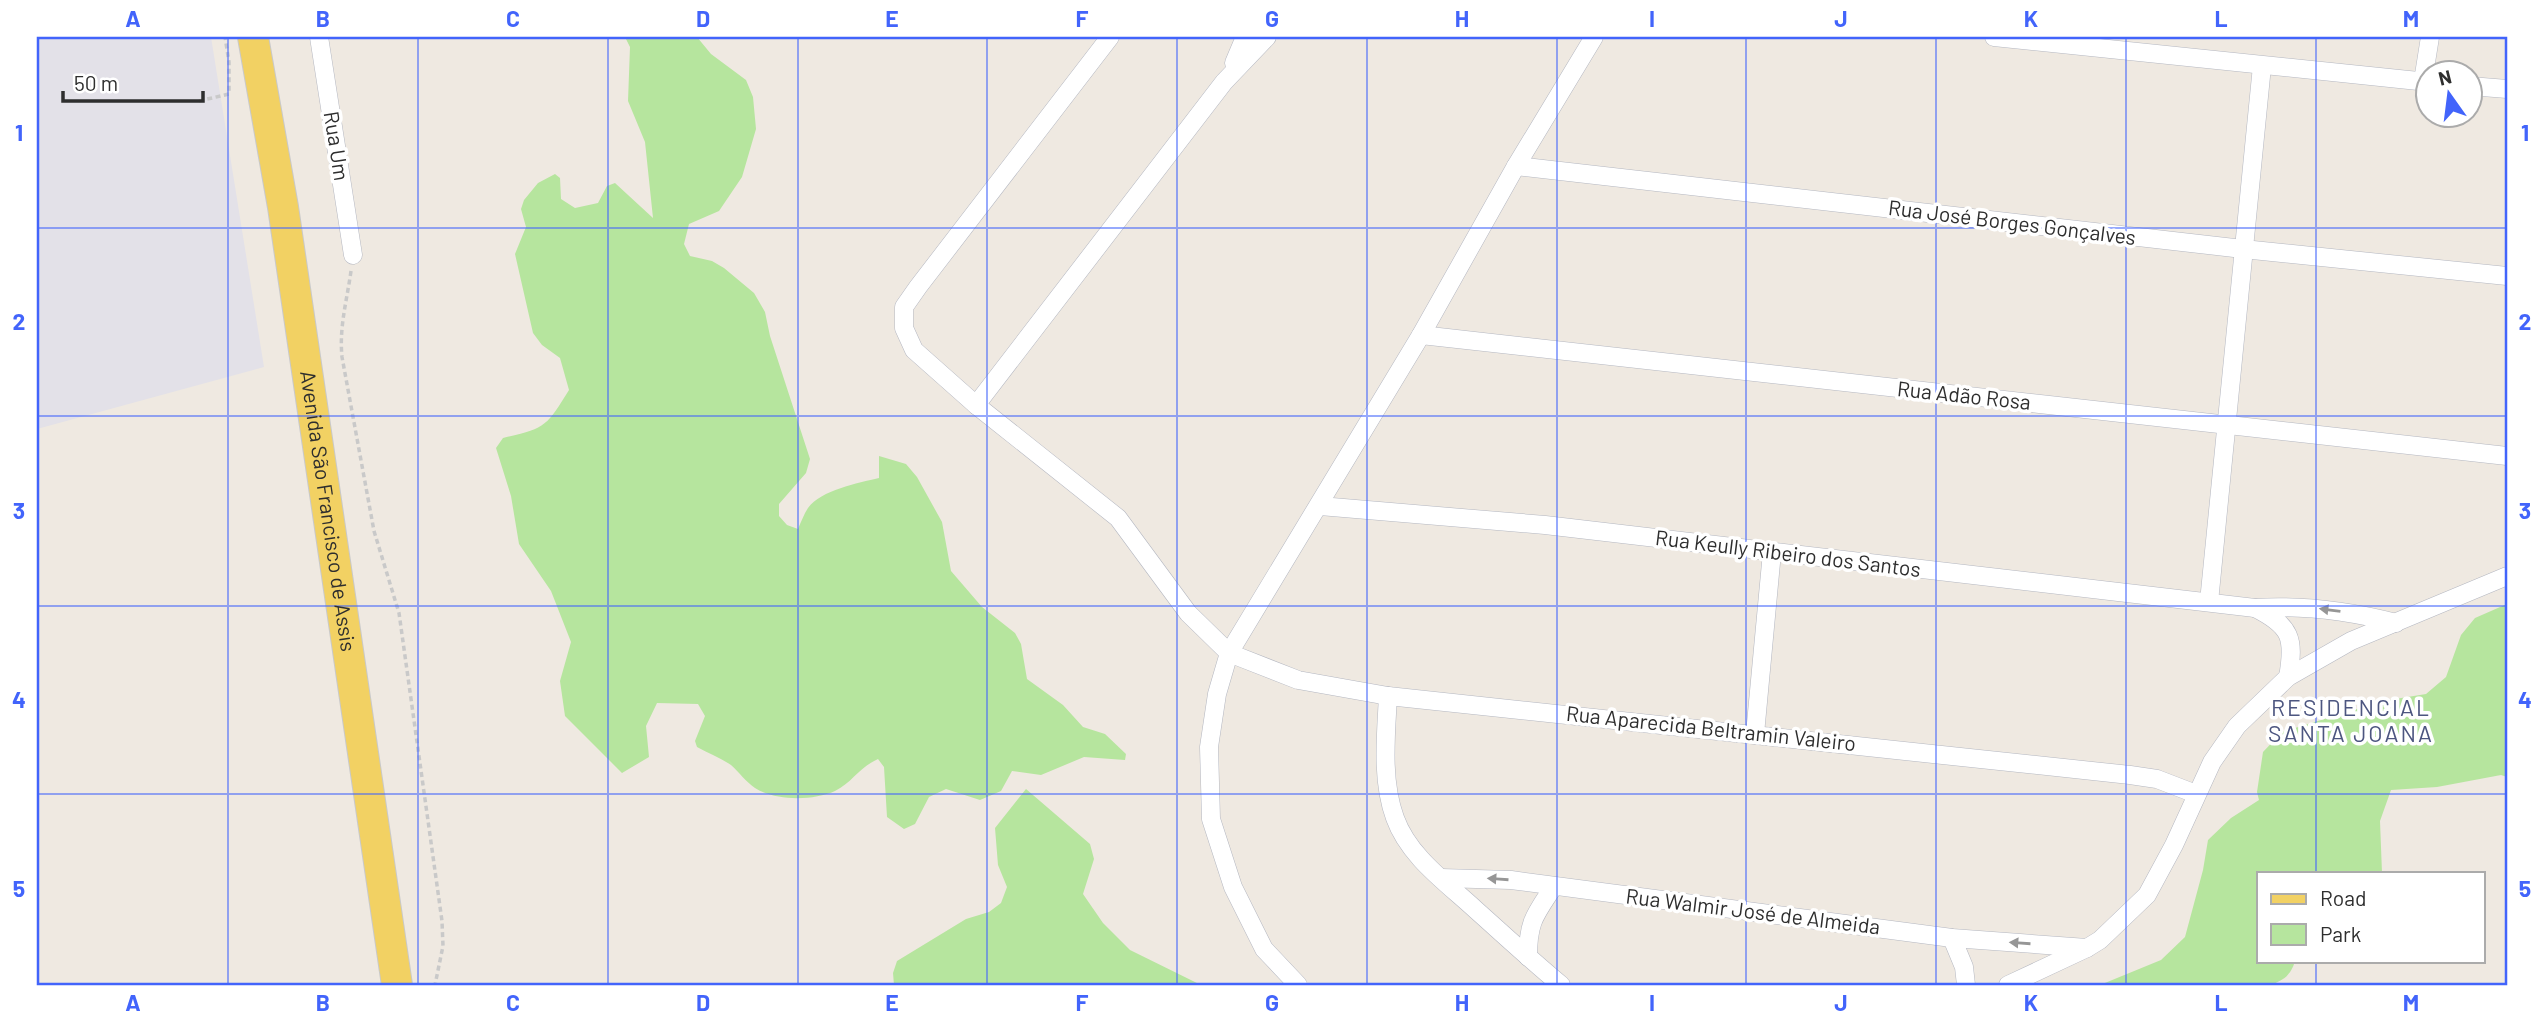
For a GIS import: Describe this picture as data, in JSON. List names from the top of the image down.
{
  "streets": {
    "main road": ["Avenida São Francisco de Assis"],
    "street": [
      "Rua Um",
      "Rua José Borges Gonçalves",
      "Rua Adão Rosa",
      "Rua Keully Ribeiro dos Santos",
      "Rua Aparecida Beltramin Valeiro",
      "Rua Walmir José de Almeida"
    ]
  },
  "one_way": ["Rua Walmir José de Almeida"],
  "districts": ["RESIDENCIAL SANTA JOANA"],
  "legend": ["Road", "Park"],
  "scale_bar": "50 m",
  "north": "top",
  "grid": {
    "columns": [
      "A",
      "B",
      "C",
      "D",
      "E",
      "F",
      "G",
      "H",
      "I",
      "J",
      "K",
      "L",
      "M"
    ],
    "rows": [
      "1",
      "2",
      "3",
      "4",
      "5"
    ]
  }
}
